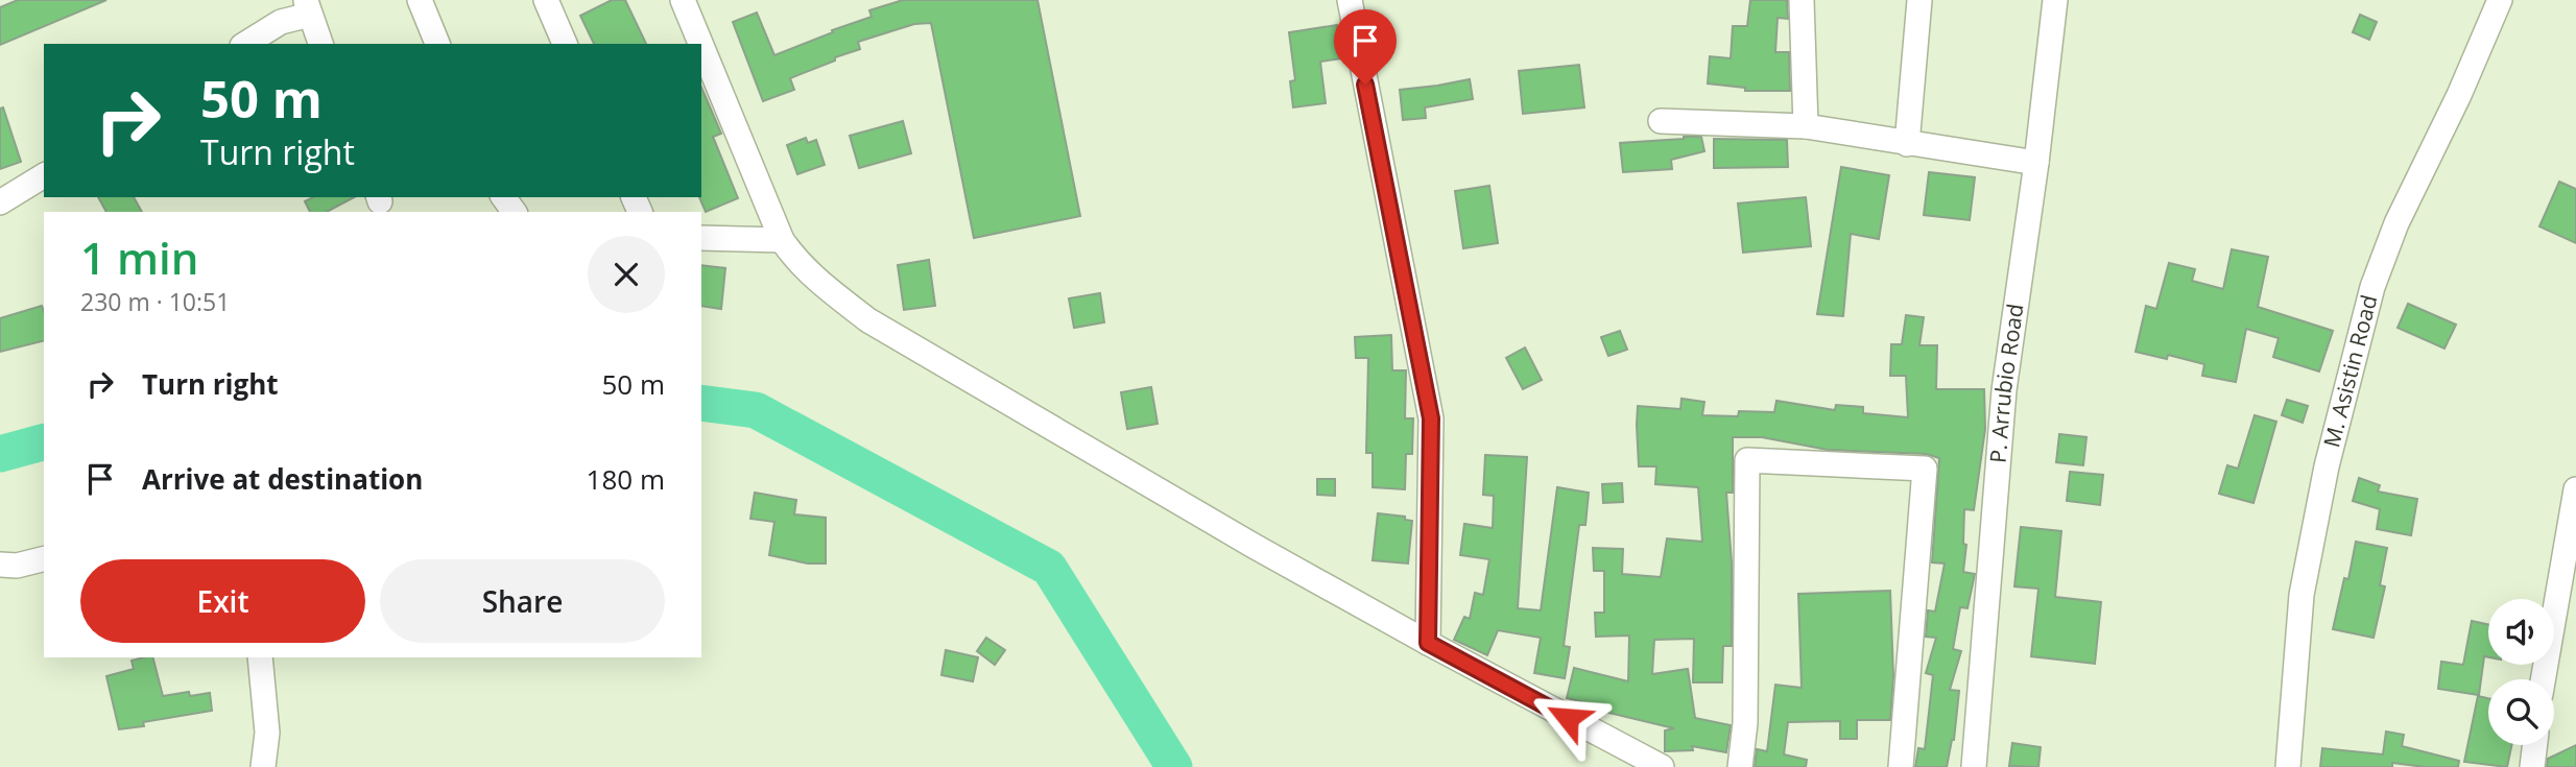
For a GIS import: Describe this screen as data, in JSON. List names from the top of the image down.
{
  "streets": {
    "street": ["M. Asistin Road", "P. Arrubio Road"]
  },
  "page": {
    "turn": ["50 m", "Turn right"],
    "heading": ["1 min", "230 m · 10:51"],
    "list": [
      {
        "name": "Turn right",
        "value": "50 m"
      },
      {
        "name": "Arrive at destination",
        "value": "180 m"
      }
    ],
    "buttons": ["Exit", "Share"]
  }
}
